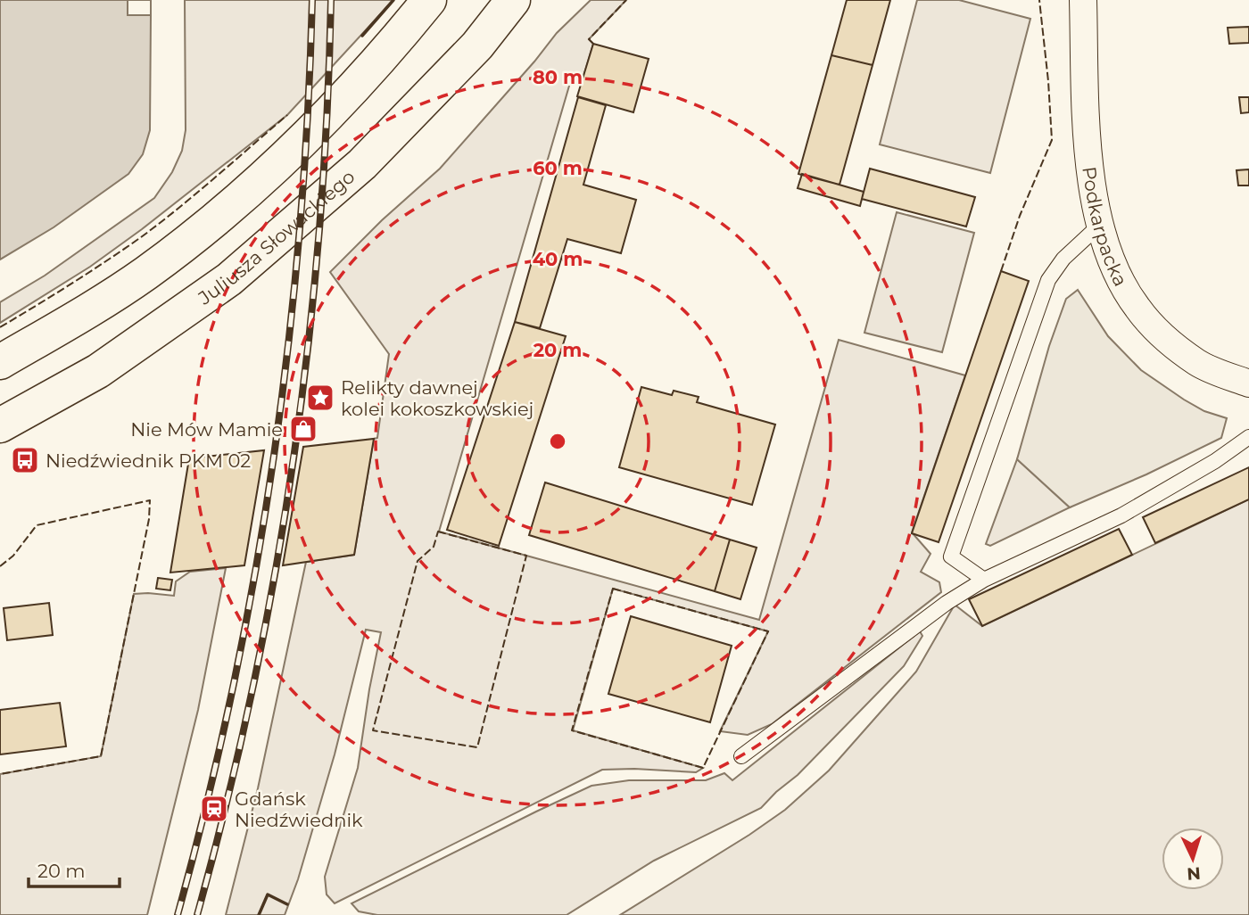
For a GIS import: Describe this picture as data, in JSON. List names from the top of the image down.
{
  "streets": {
    "main road": ["Juliusza Słowackiego"],
    "street": ["Podkarpacka"]
  },
  "places": {
    "place": ["Relikty dawnej kolei kokoszkowskiej"],
    "shop": ["Nie Mów Mamie"],
    "bus stop": ["Niedźwiednik PKM 02"],
    "station": ["Gdańsk Niedźwiednik"]
  },
  "scale_bar": "20 m",
  "north": "bottom",
  "rings": [
    "80 m",
    "60 m",
    "40 m",
    "20 m"
  ]
}
